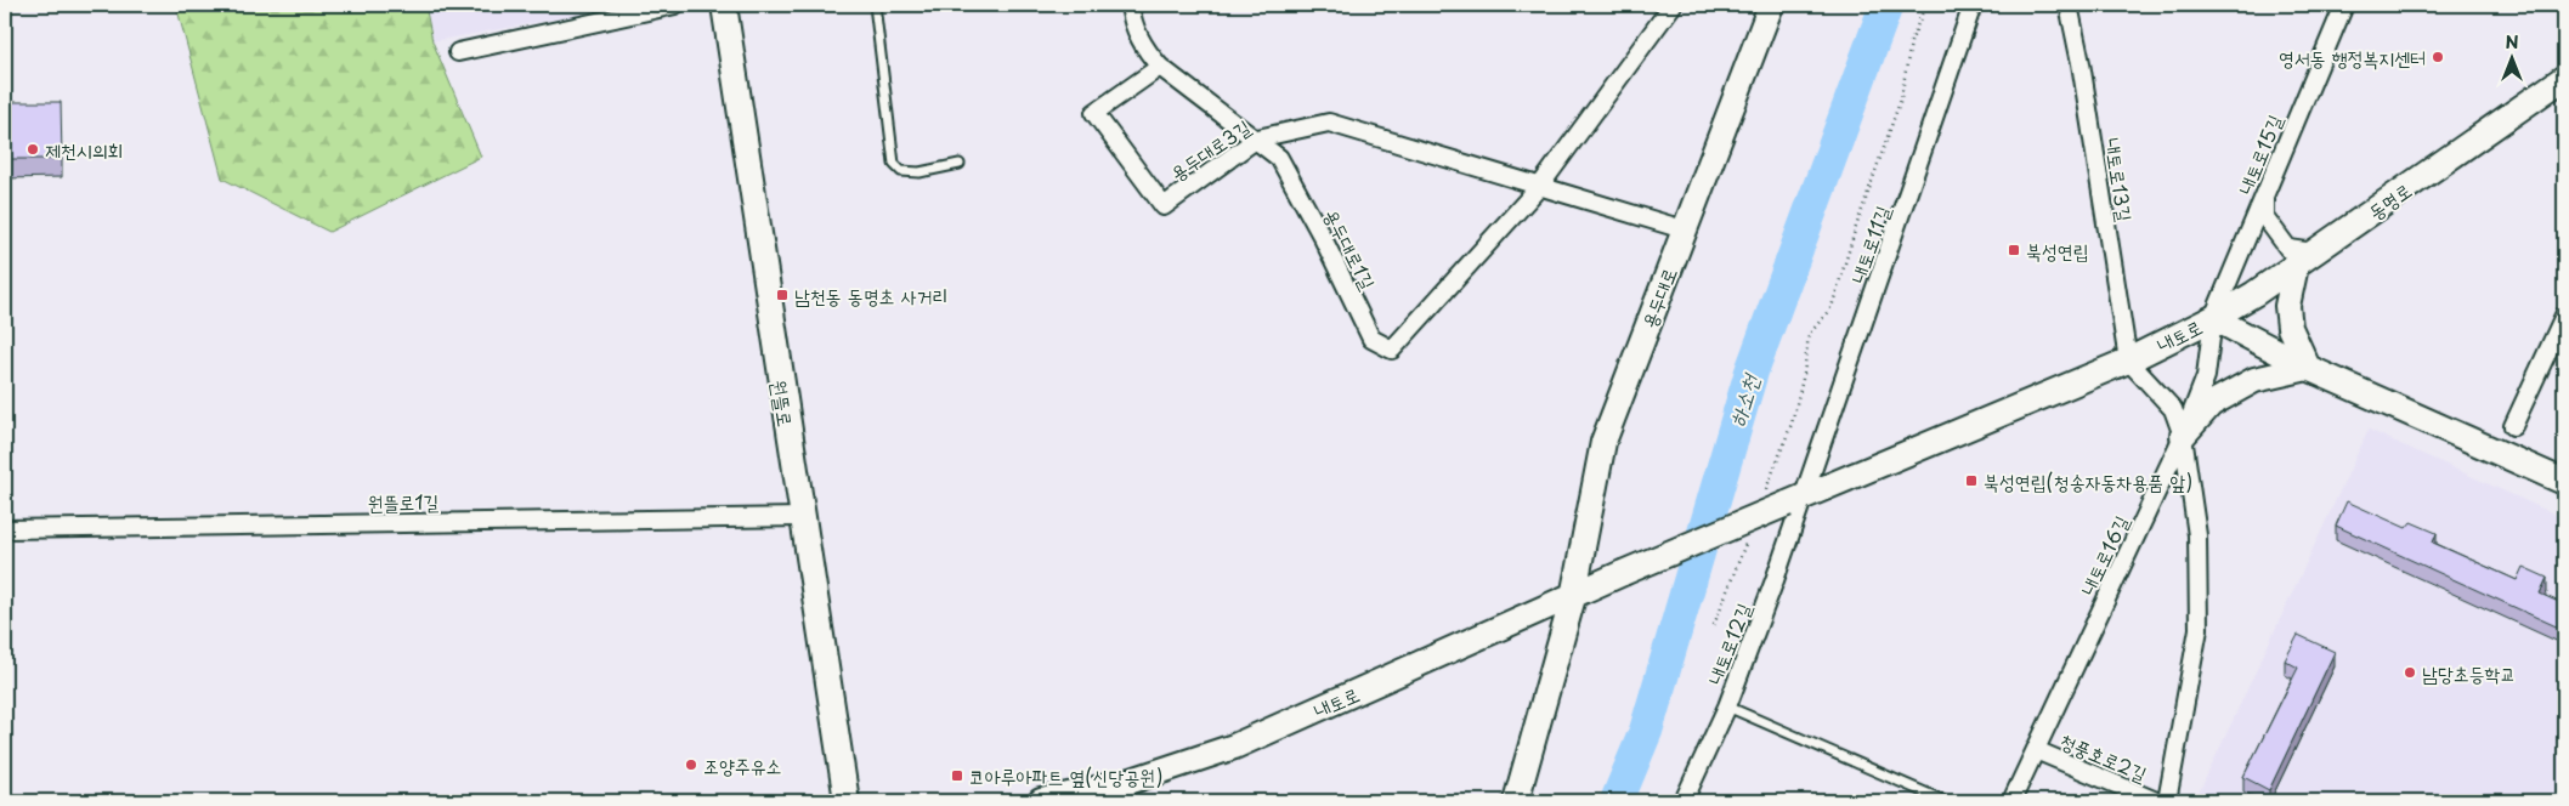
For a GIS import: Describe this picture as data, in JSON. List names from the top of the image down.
{
  "streets": {
    "street": [
      "용두대로3길",
      "내토로15길",
      "내토로13길",
      "동명로",
      "내토로11길",
      "용두대로1길",
      "용두대로",
      "내토로",
      "원뜰로",
      "원뜰로1길",
      "내토로16길",
      "내토로12길",
      "청풍호로2길"
    ]
  },
  "crossings": [
    ["용두대로3길", "용두대로1길"],
    ["용두대로3길", "용두대로"],
    ["내토로15길", "동명로"],
    ["내토로15길", "내토로"],
    ["내토로15길", "내토로16길"],
    ["내토로13길", "내토로"],
    ["동명로", "내토로"],
    ["동명로", "내토로16길"],
    ["내토로11길", "내토로"],
    ["내토로11길", "내토로12길"],
    ["용두대로", "내토로"],
    ["내토로", "내토로16길"],
    ["내토로", "내토로12길"],
    ["원뜰로", "원뜰로1길"],
    ["내토로16길", "청풍호로2길"]
  ],
  "water": ["하소천"],
  "places": {
    "other": [
      "영서동 행정복지센터",
      "제천시의회",
      "남당초등학교",
      "조양주유소"
    ],
    "transit": [
      "북성연립",
      "남천동 동명초 사거리",
      "북성연립(청송자동차용품 앞)",
      "코아루아파트 옆(신당공원)"
    ]
  },
  "north": "top"
}
